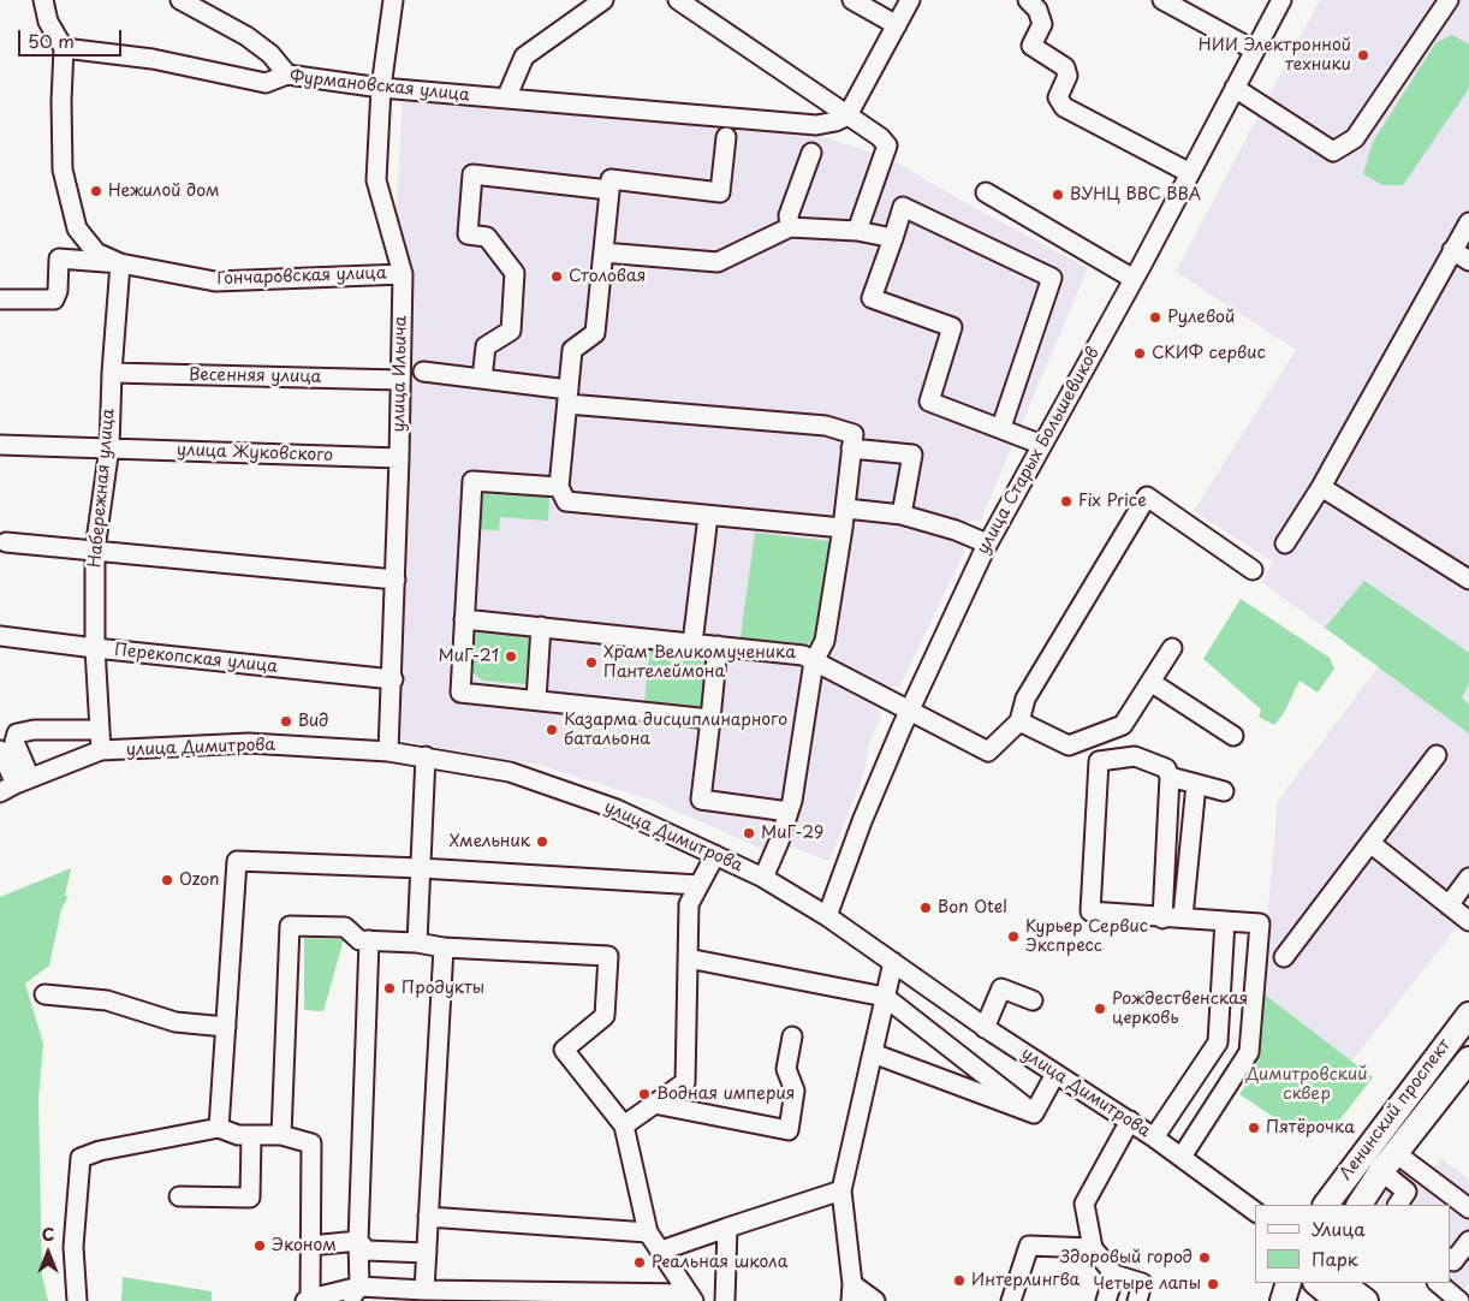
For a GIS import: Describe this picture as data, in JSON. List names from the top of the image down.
{
  "streets": {
    "main road": ["Ленинский проспект"],
    "street": [
      "Фурмановская улица",
      "Гончаровская улица",
      "улица Ильича",
      "Весенняя улица",
      "улица Старых Большевиков",
      "улица Жуковского",
      "Набережная улица",
      "Перекопская улица",
      "улица Димитрова"
    ]
  },
  "crossings": [
    ["Фурмановская улица", "улица Ильича"],
    ["Гончаровская улица", "улица Ильича"],
    ["Гончаровская улица", "Набережная улица"],
    ["улица Ильича", "Весенняя улица"],
    ["улица Ильича", "улица Жуковского"],
    ["улица Ильича", "Перекопская улица"],
    ["улица Ильича", "улица Димитрова"],
    ["Весенняя улица", "Набережная улица"],
    ["улица Старых Большевиков", "улица Димитрова"],
    ["улица Жуковского", "Набережная улица"],
    ["Набережная улица", "Перекопская улица"],
    ["Набережная улица", "улица Димитрова"]
  ],
  "parks": ["Димитровский сквер"],
  "places": [
    "НИИ Электронной техники",
    "Нежилой дом",
    "ВУНЦ ВВС ВВА",
    "Столовая",
    "Рулевой",
    "СКИФ сервис",
    "Fix Price",
    "МиГ-21",
    "Храм Великомученика Пантелеймона",
    "Вид",
    "Казарма дисциплинарного батальона",
    "МиГ-29",
    "Хмельник",
    "Ozon",
    "Bon Otel",
    "Курьер Сервис Экспресс",
    "Продукты",
    "Рождественская церковь",
    "Водная империя",
    "Пятёрочка",
    "Эконом",
    "Здоровый город",
    "Реальная школа",
    "Интерлингва",
    "Четыре лапы"
  ],
  "legend": ["Улица", "Парк"],
  "scale_bar": "50 m",
  "north": "top"
}
